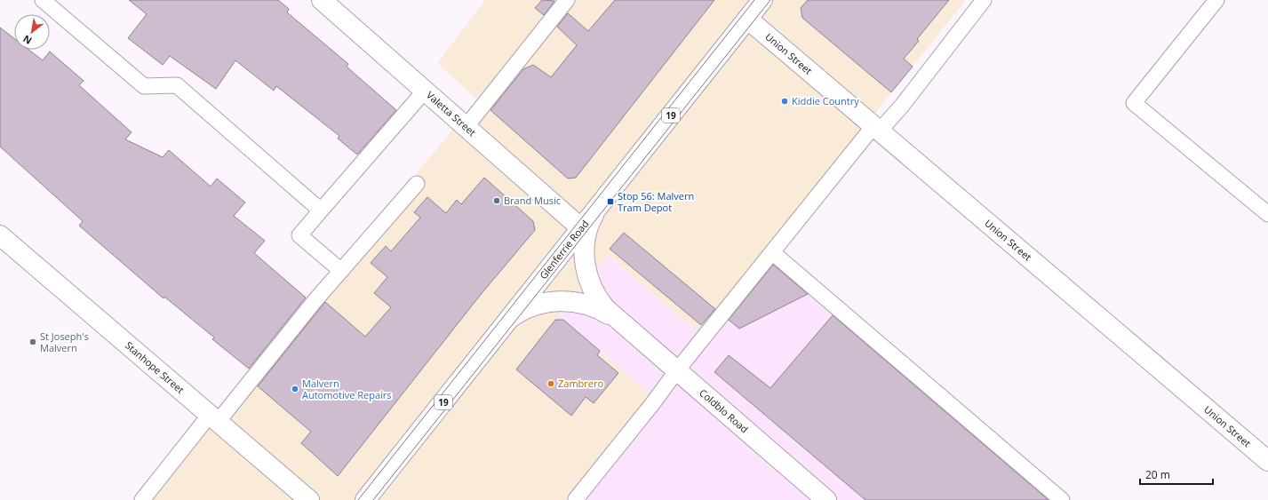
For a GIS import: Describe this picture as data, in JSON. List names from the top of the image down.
{
  "streets": {
    "street": [
      "Union Street",
      "Valetta Street",
      "19",
      "Glenferrie Road",
      "Stanhope Street",
      "Coldblo Road"
    ]
  },
  "crossings": [
    ["Union Street", "Glenferrie Road"],
    ["Valetta Street", "Glenferrie Road"],
    ["Glenferrie Road", "Coldblo Road"]
  ],
  "places": {
    "other": [
      "Kiddie Country",
      "Brand Music",
      "St Joseph's Malvern",
      "Zambrero",
      "Malvern Automotive Repairs"
    ],
    "transit": ["Stop 56: Malvern Tram Depot"]
  },
  "scale_bar": "20 m",
  "north": "bottom left"
}
